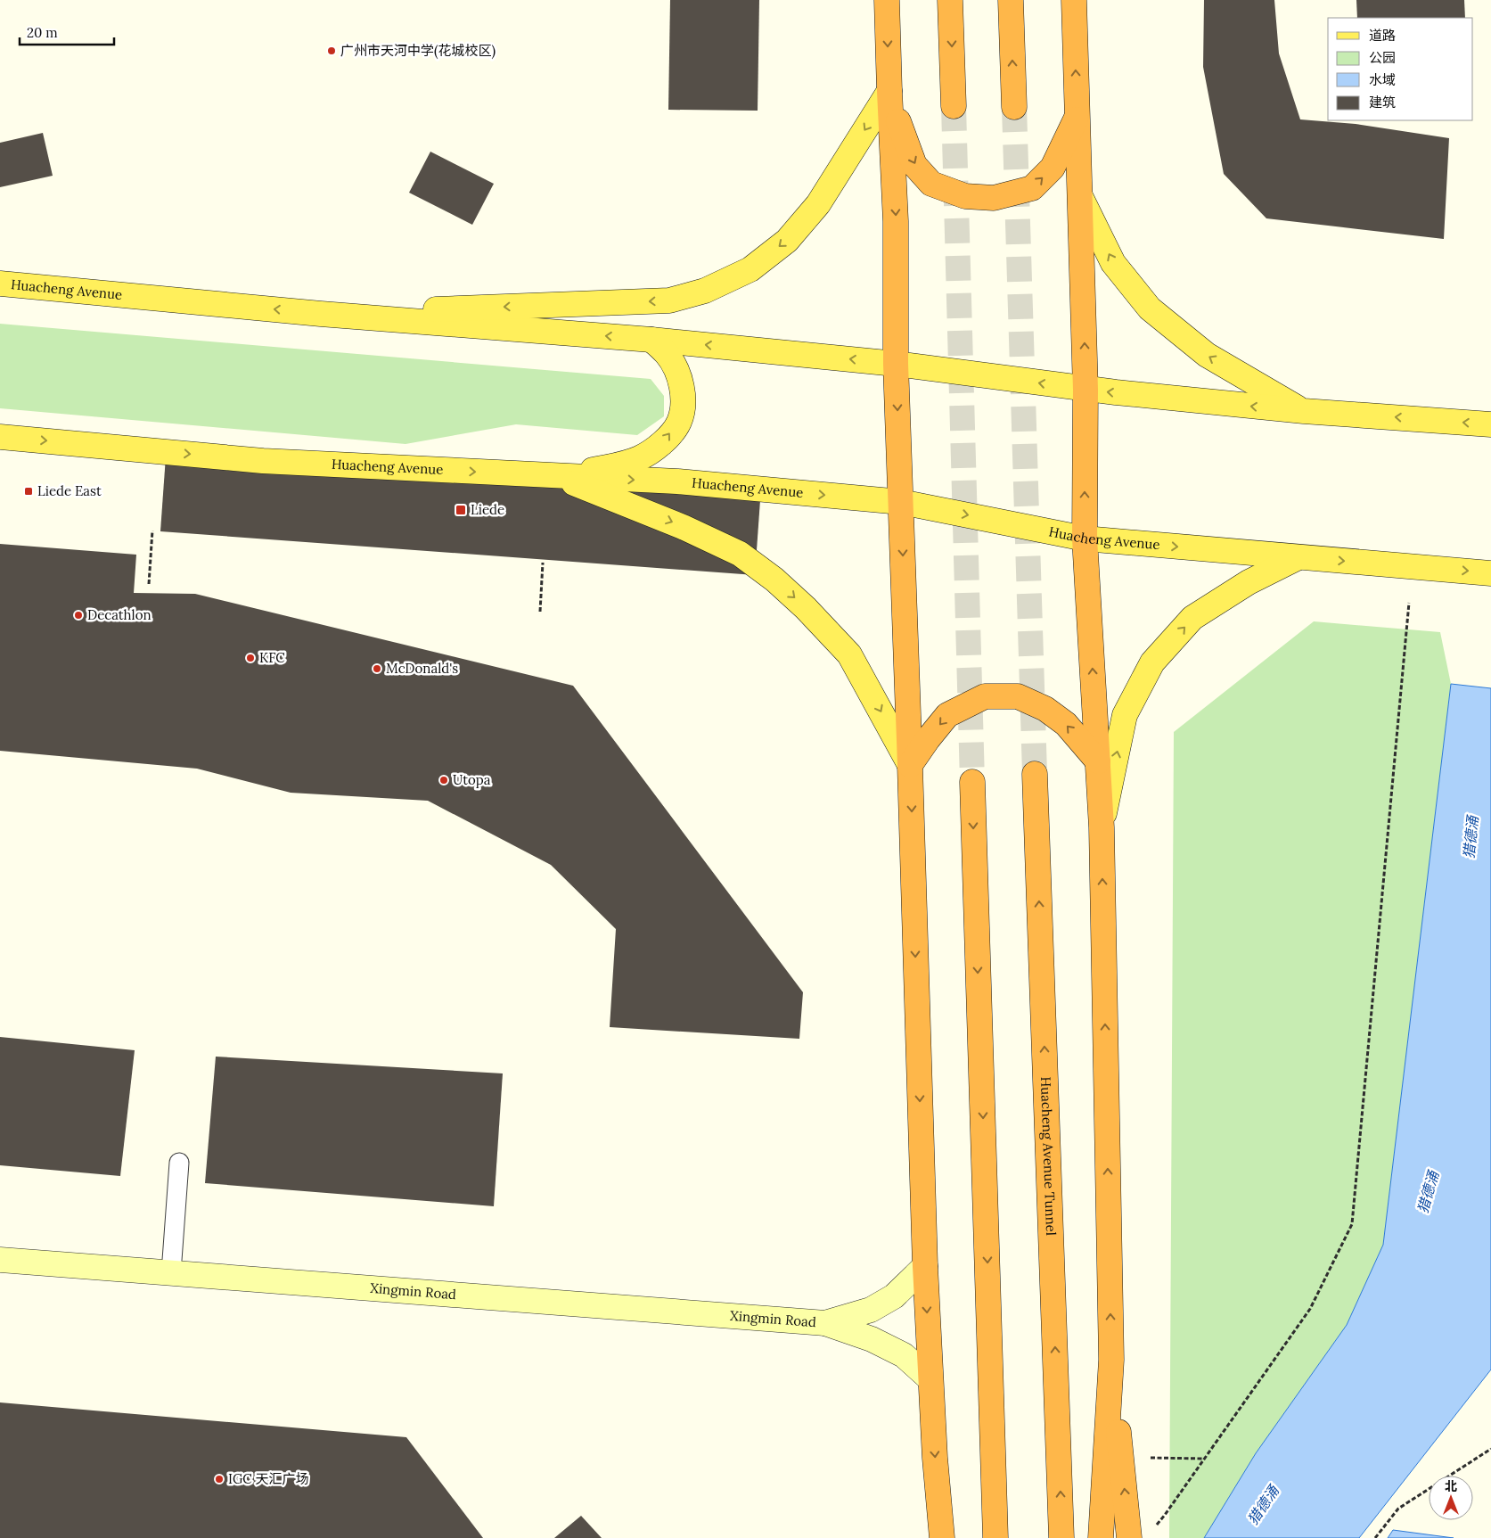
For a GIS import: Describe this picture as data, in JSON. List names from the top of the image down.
{
  "streets": {
    "highway": ["Huacheng Avenue Tunnel"],
    "main road": ["Huacheng Avenue"],
    "street": ["Xingmin Road"]
  },
  "water": ["猎德涌"],
  "places": {
    "other": [
      "广州市天河中学(花城校区)",
      "Decathlon",
      "KFC",
      "McDonald's",
      "Utopa",
      "IGC 天汇广场"
    ],
    "transit": ["Liede East", "Liede"]
  },
  "legend": [
    "道路",
    "公园",
    "水域",
    "建筑"
  ],
  "scale_bar": "20 m",
  "north": "top"
}
